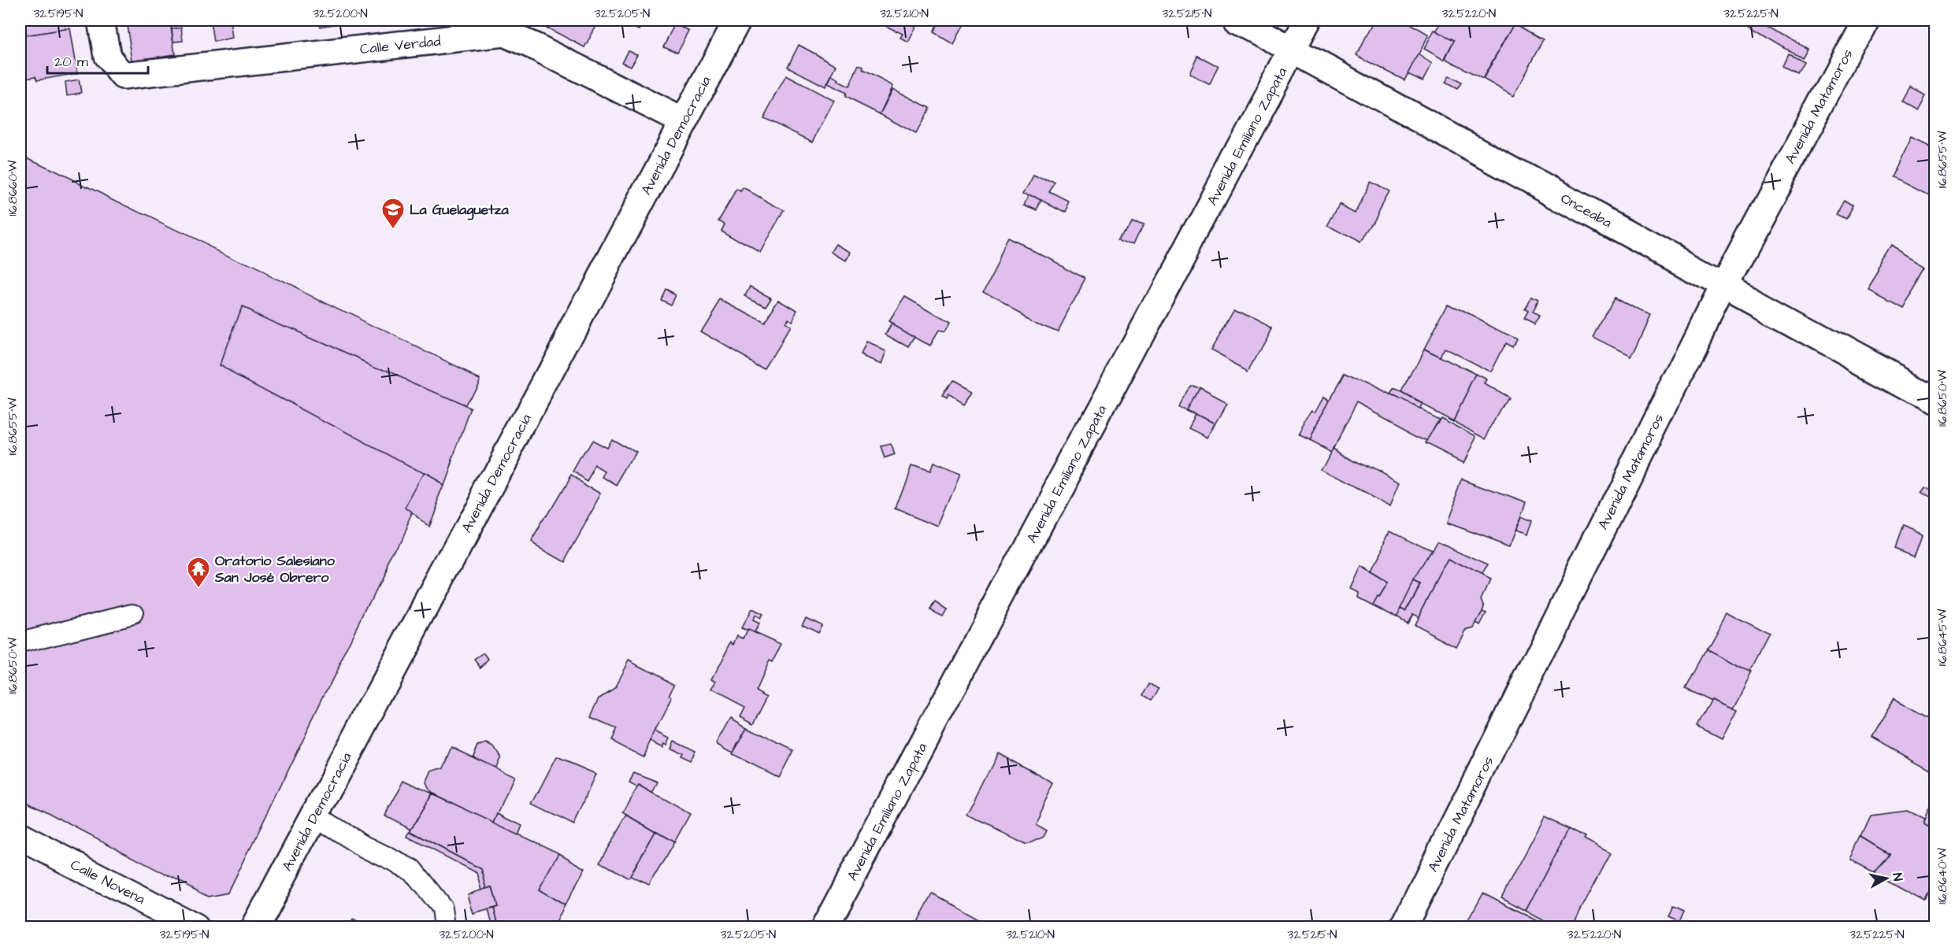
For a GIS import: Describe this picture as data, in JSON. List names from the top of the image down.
{
  "streets": {
    "street": [
      "Calle Verdad",
      "Avenida Matamoros",
      "Avenida Democracia",
      "Avenida Emiliano Zapata",
      "Onceaba",
      "Calle Novena"
    ]
  },
  "crossings": [
    ["Calle Verdad", "Avenida Democracia"],
    ["Avenida Matamoros", "Onceaba"],
    ["Avenida Emiliano Zapata", "Onceaba"]
  ],
  "places": {
    "school or university": ["La Guelaguetza"],
    "temple": ["Oratorio Salesiano San José Obrero"]
  },
  "scale_bar": "20 m",
  "north": "right",
  "coordinates": [
    "32.5195°N",
    "32.5200°N",
    "32.5205°N",
    "32.5210°N",
    "32.5215°N",
    "32.5220°N",
    "32.5225°N",
    "116.8655°W",
    "116.8660°W",
    "116.8650°W",
    "116.8645°W",
    "116.8640°W"
  ]
}
